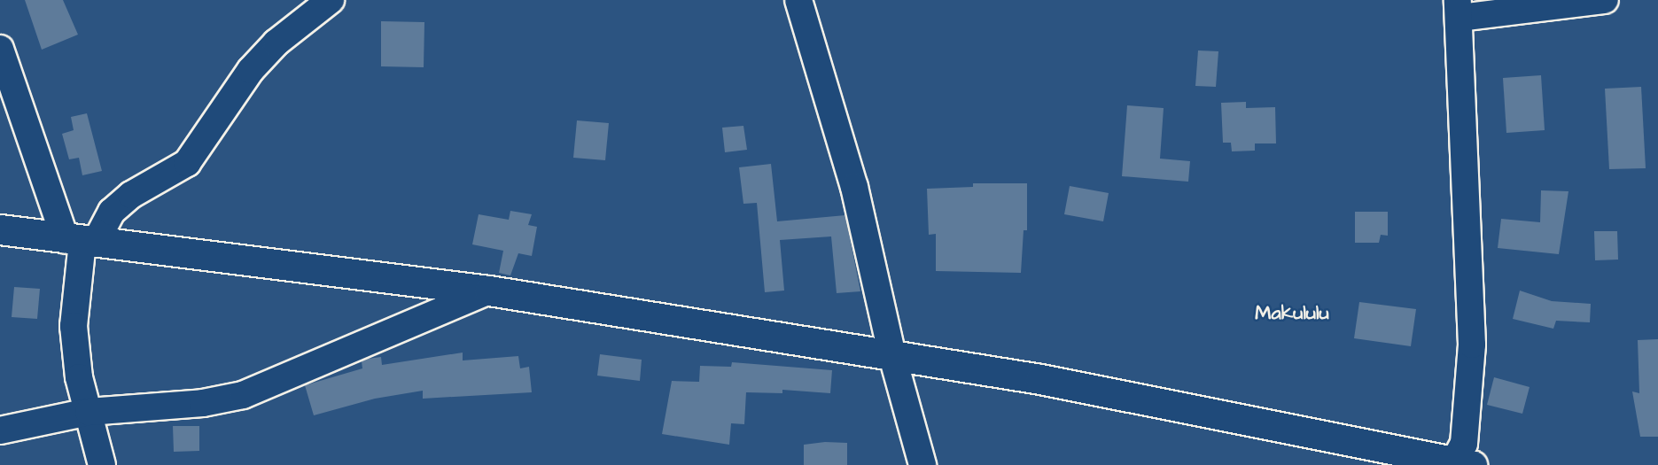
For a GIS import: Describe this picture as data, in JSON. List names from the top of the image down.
{
  "districts": ["Makululu"]
}
